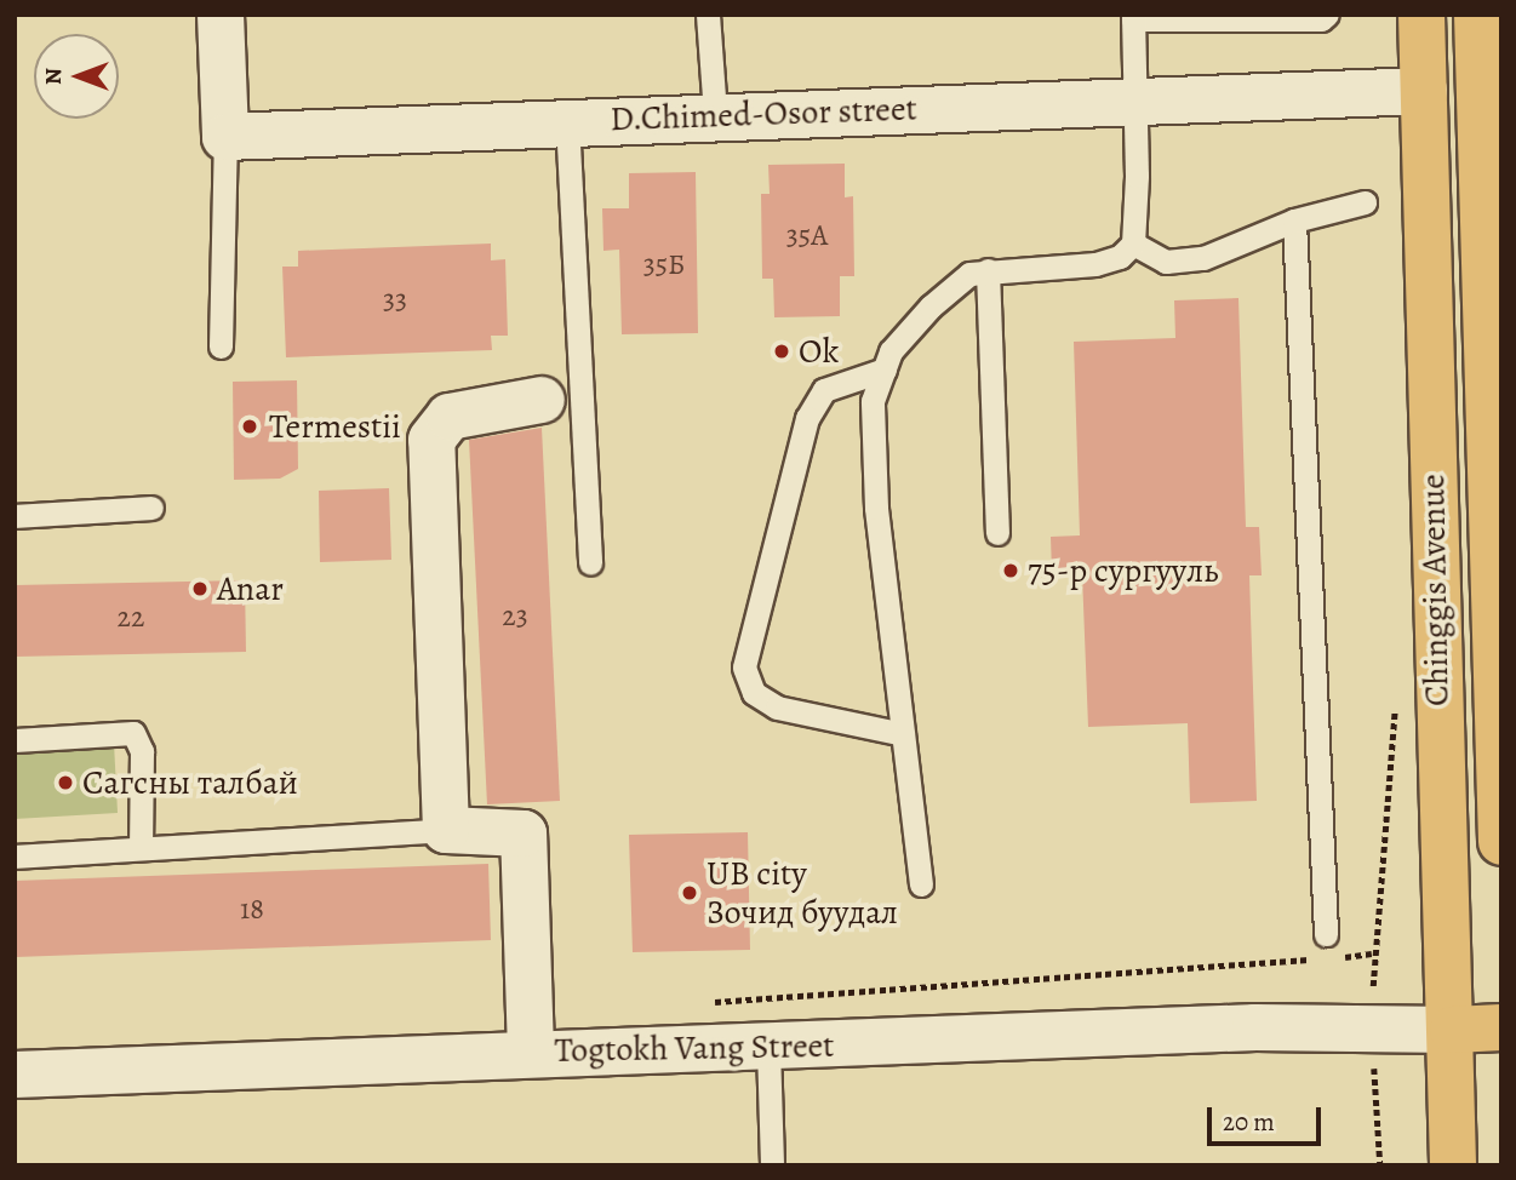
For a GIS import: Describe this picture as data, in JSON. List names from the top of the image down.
{
  "streets": {
    "highway": ["Chinggis Avenue"],
    "street": ["D.Chimed-Osor street", "Togtokh Vang Street"]
  },
  "crossings": [
    ["D.Chimed-Osor street", "Chinggis Avenue"],
    ["Chinggis Avenue", "Togtokh Vang Street"]
  ],
  "places": [
    "Ok",
    "Termestii",
    "75-р сургууль",
    "Anar",
    "Сагсны талбай",
    "UB city Зочид буудал"
  ],
  "house_numbers": [
    "35А",
    "35Б",
    "33",
    "23",
    "22",
    "18"
  ],
  "scale_bar": "20 m",
  "north": "left"
}
